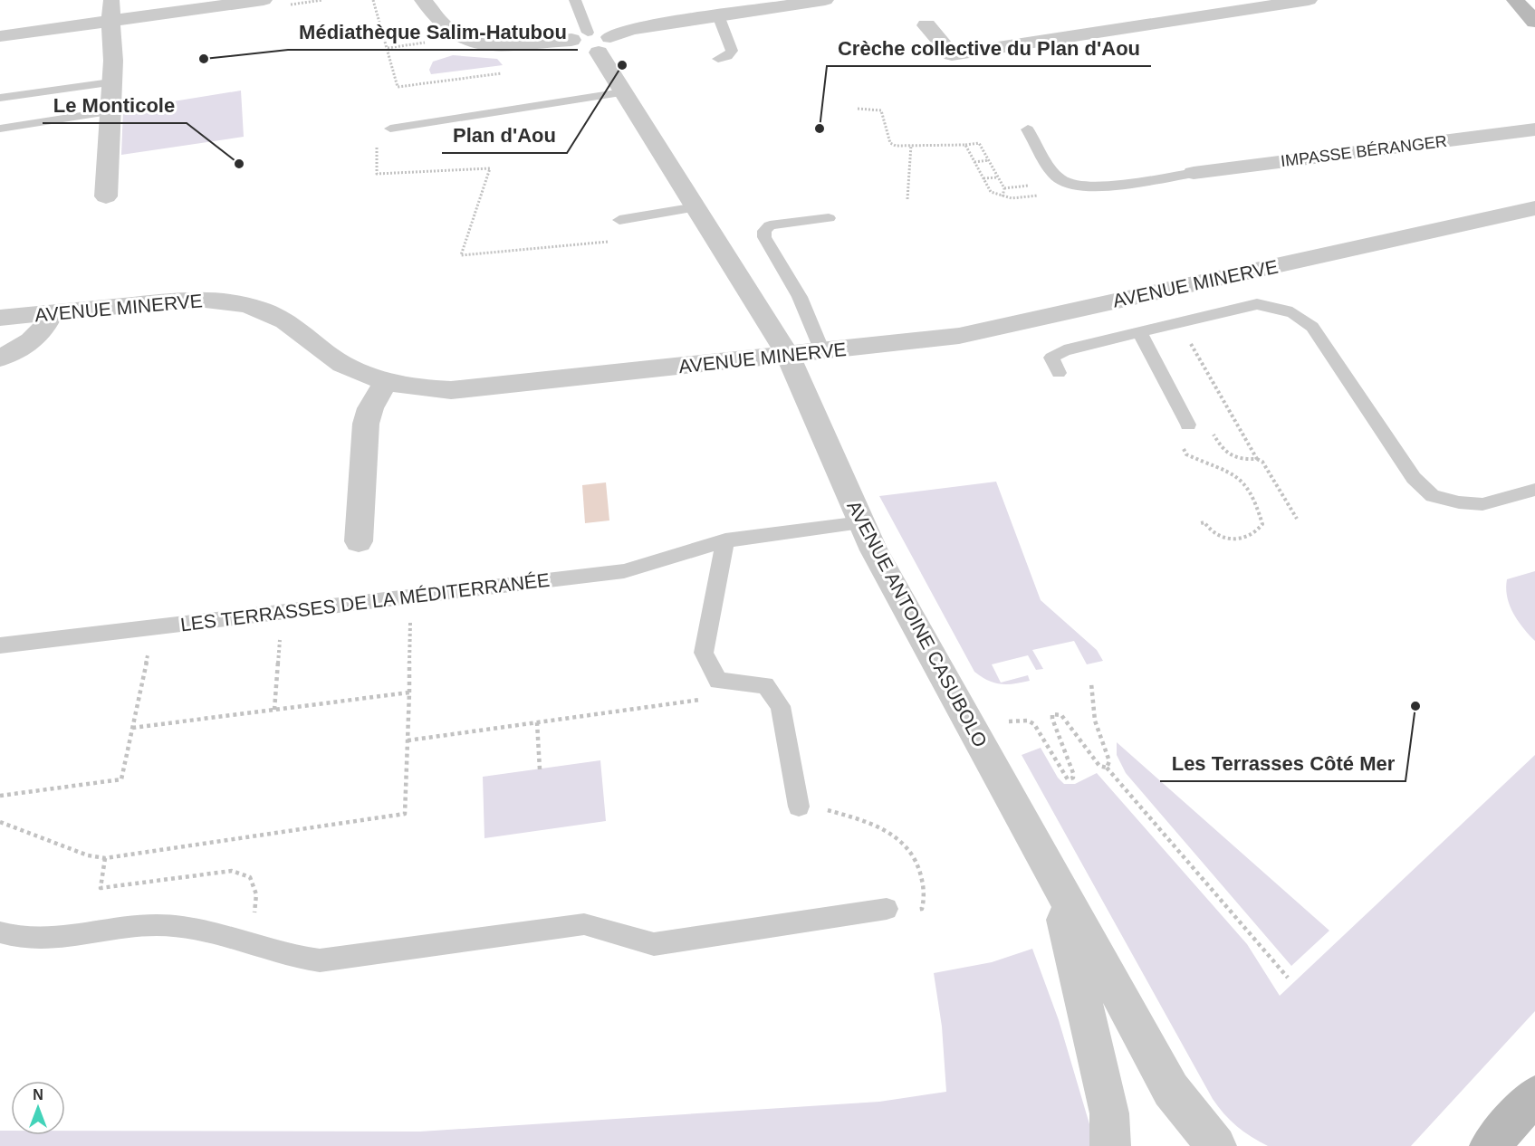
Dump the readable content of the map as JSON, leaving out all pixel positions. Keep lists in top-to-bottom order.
{
  "streets": {
    "street": ["IMPASSE BÉRANGER", "AVENUE MINERVE", "AVENUE ANTOINE CASUBOLO"],
    "lane": ["LES TERRASSES DE LA MÉDITERRANÉE"]
  },
  "crossings": [
    ["AVENUE MINERVE", "AVENUE ANTOINE CASUBOLO"],
    ["LES TERRASSES DE LA MÉDITERRANÉE", "AVENUE ANTOINE CASUBOLO"]
  ],
  "places": [
    "Médiathèque Salim-Hatubou",
    "Plan d'Aou",
    "Crèche collective du Plan d'Aou",
    "Le Monticole",
    "Les Terrasses Côté Mer"
  ],
  "north": "top"
}
